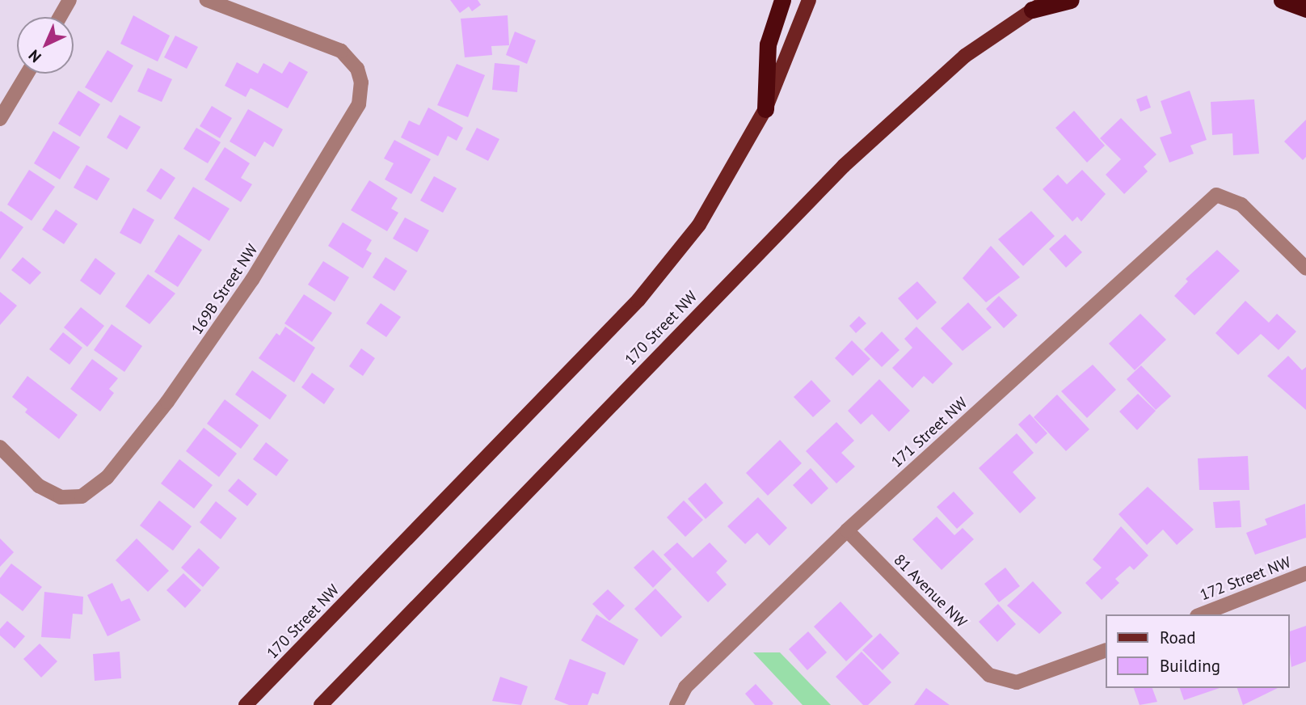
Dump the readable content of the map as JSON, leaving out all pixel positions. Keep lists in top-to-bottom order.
{
  "streets": {
    "main road": ["170 Street NW"],
    "street": [
      "169B Street NW",
      "171 Street NW",
      "172 Street NW",
      "81 Avenue NW"
    ]
  },
  "crossings": [
    ["171 Street NW", "81 Avenue NW"]
  ],
  "legend": ["Road", "Building"],
  "north": "bottom left"
}
